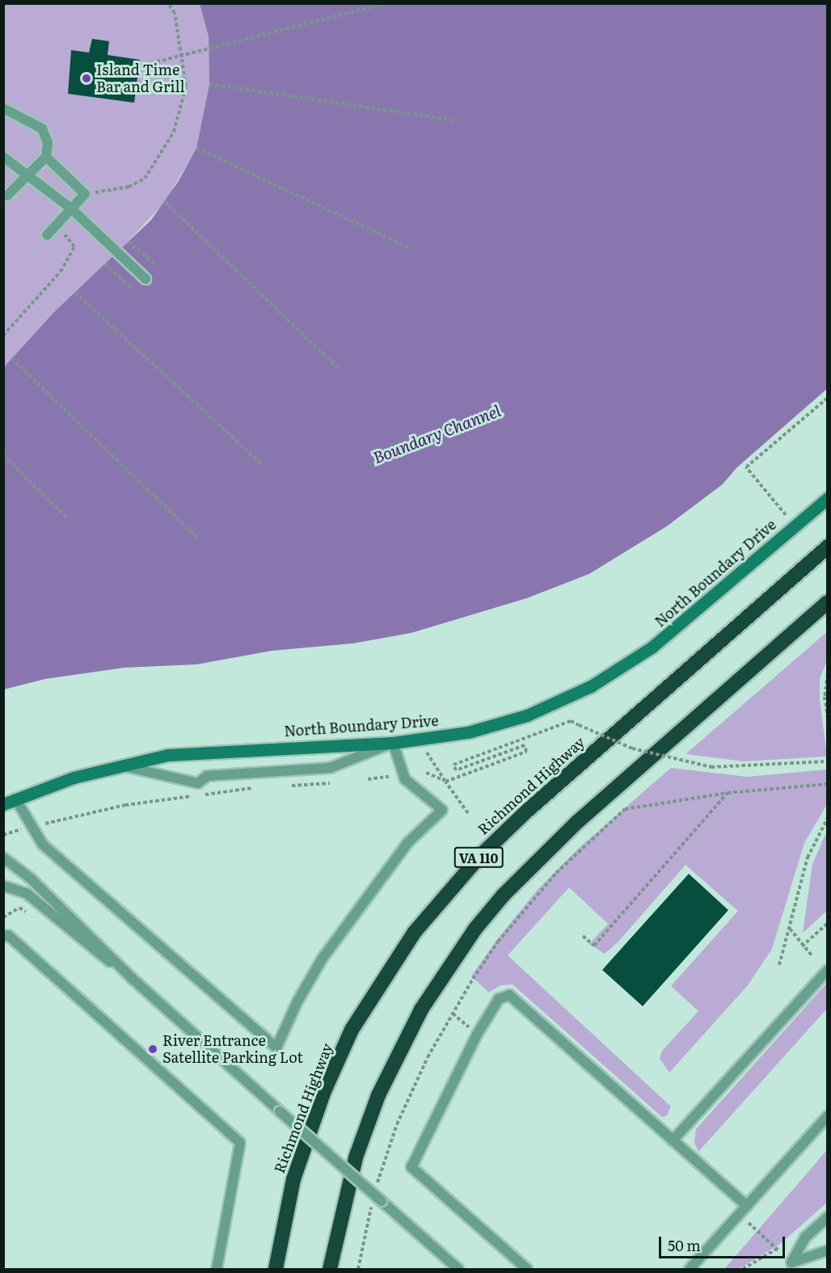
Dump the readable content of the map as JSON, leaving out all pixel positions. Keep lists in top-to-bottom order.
{
  "streets": {
    "highway": ["Richmond Highway", "VA 110"],
    "street": ["North Boundary Drive"]
  },
  "water": ["Boundary Channel"],
  "places": ["Island Time Bar and Grill", "River Entrance Satellite Parking Lot"],
  "scale_bar": "50 m"
}
